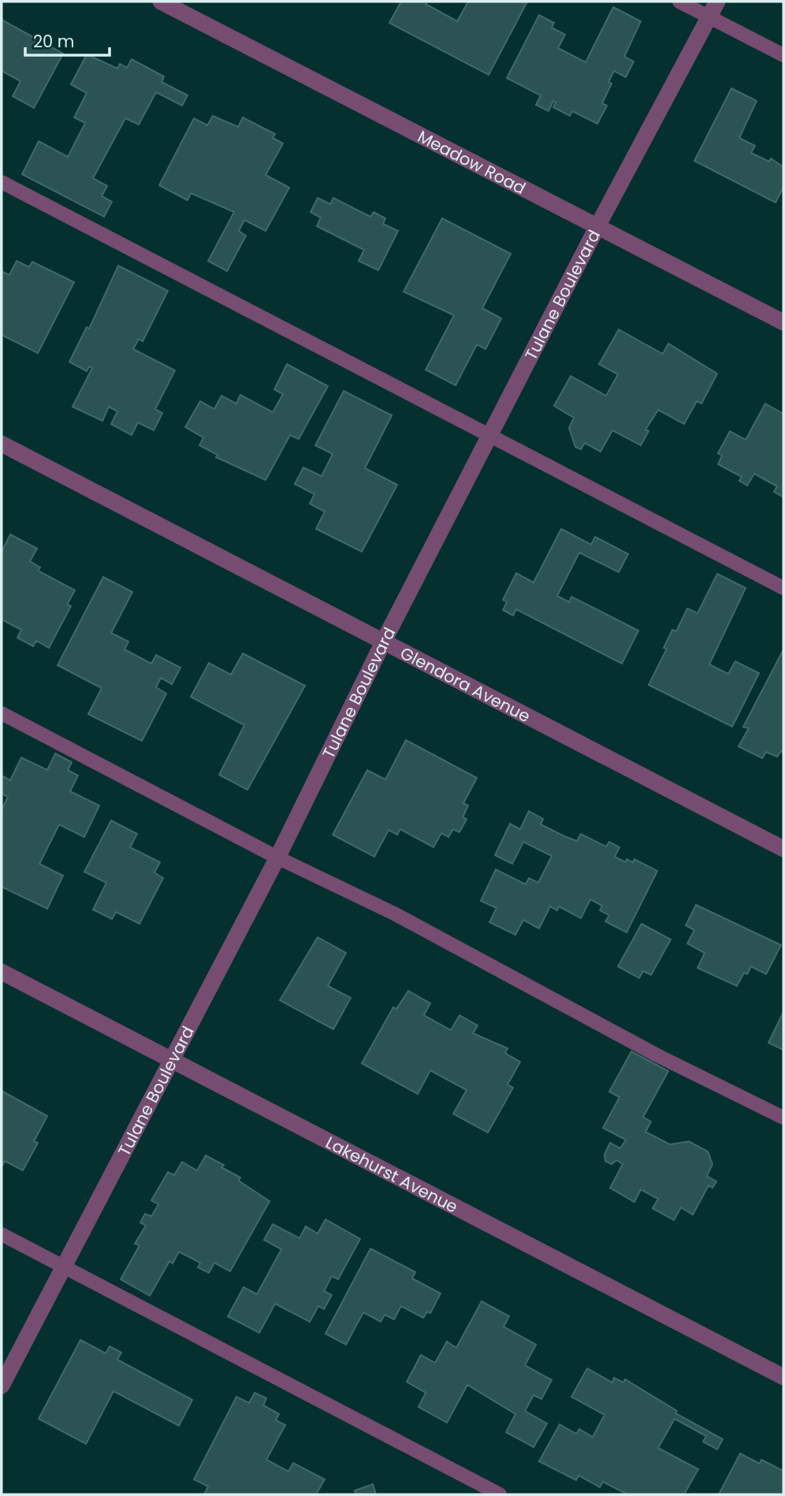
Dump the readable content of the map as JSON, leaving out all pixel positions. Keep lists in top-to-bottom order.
{
  "streets": {
    "street": [
      "Meadow Road",
      "Tulane Boulevard",
      "Glendora Avenue",
      "Lakehurst Avenue"
    ]
  },
  "crossings": [
    ["Meadow Road", "Tulane Boulevard"],
    ["Tulane Boulevard", "Glendora Avenue"],
    ["Tulane Boulevard", "Lakehurst Avenue"]
  ],
  "scale_bar": "20 m"
}
